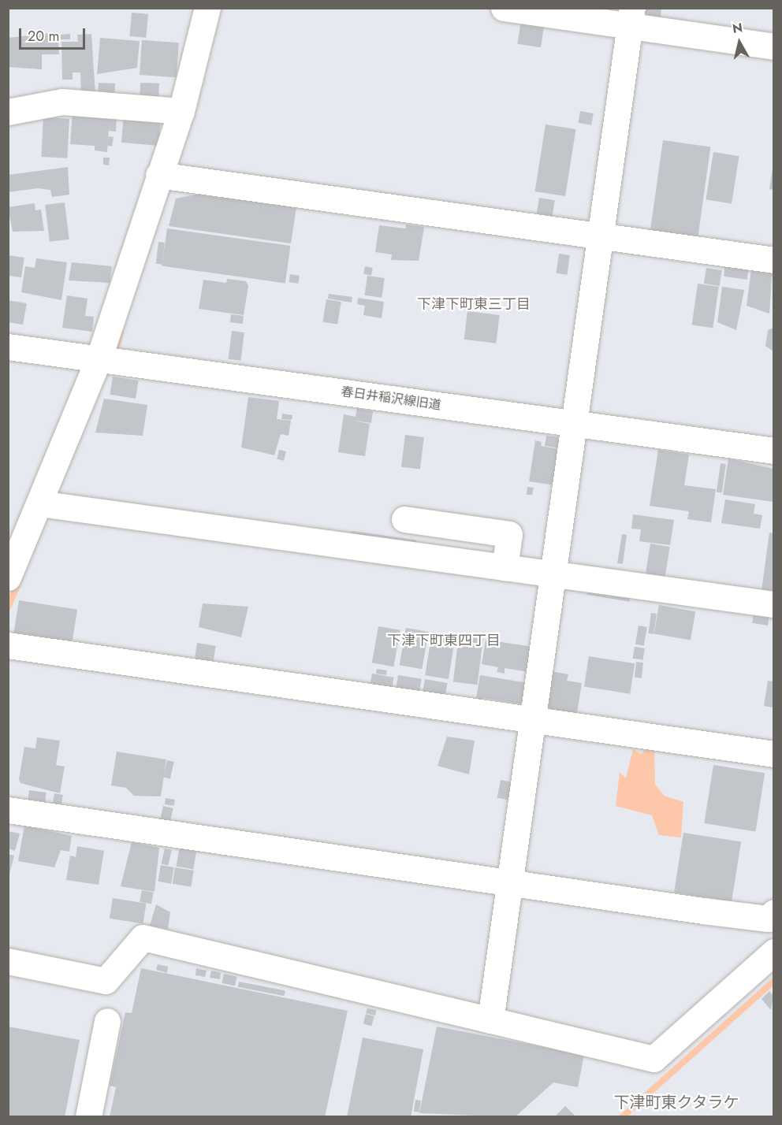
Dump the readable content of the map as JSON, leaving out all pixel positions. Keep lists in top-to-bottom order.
{
  "streets": {
    "street": ["春日井稲沢線旧道"]
  },
  "districts": ["下津下町東三丁目", "下津下町東四丁目", "下津町東クタラケ"],
  "scale_bar": "20 m",
  "north": "top"
}
